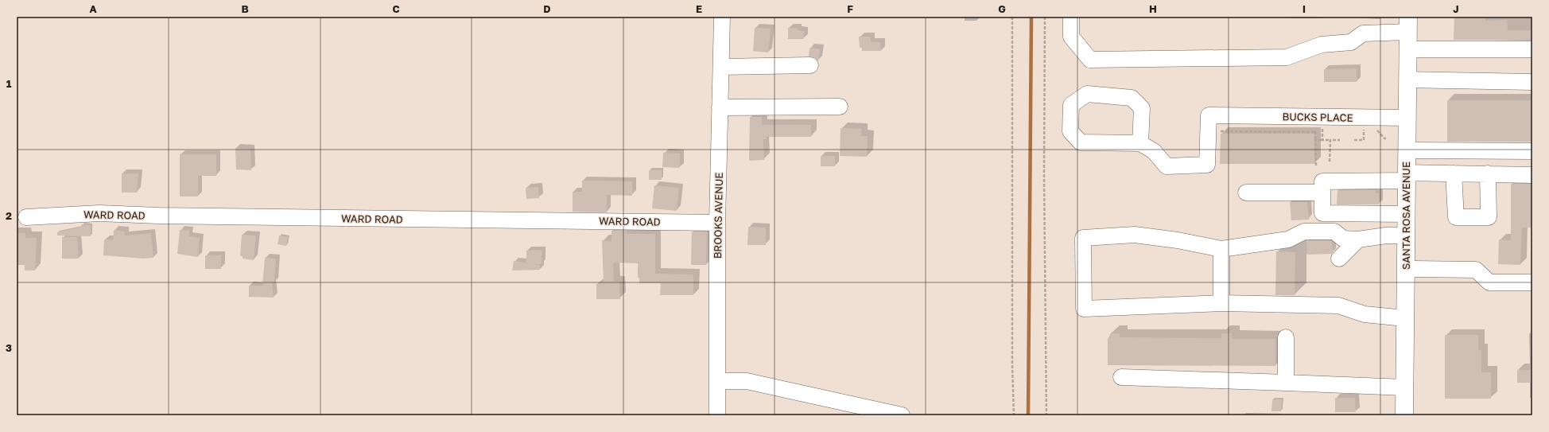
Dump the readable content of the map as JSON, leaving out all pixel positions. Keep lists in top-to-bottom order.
{
  "streets": {
    "main road": ["SANTA ROSA AVENUE"],
    "street": ["BUCKS PLACE", "WARD ROAD", "BROOKS AVENUE"]
  },
  "crossings": [
    ["BUCKS PLACE", "SANTA ROSA AVENUE"],
    ["WARD ROAD", "BROOKS AVENUE"]
  ],
  "grid": {
    "columns": [
      "A",
      "B",
      "C",
      "D",
      "E",
      "F",
      "G",
      "H",
      "I",
      "J"
    ],
    "rows": ["1", "2", "3"]
  }
}
